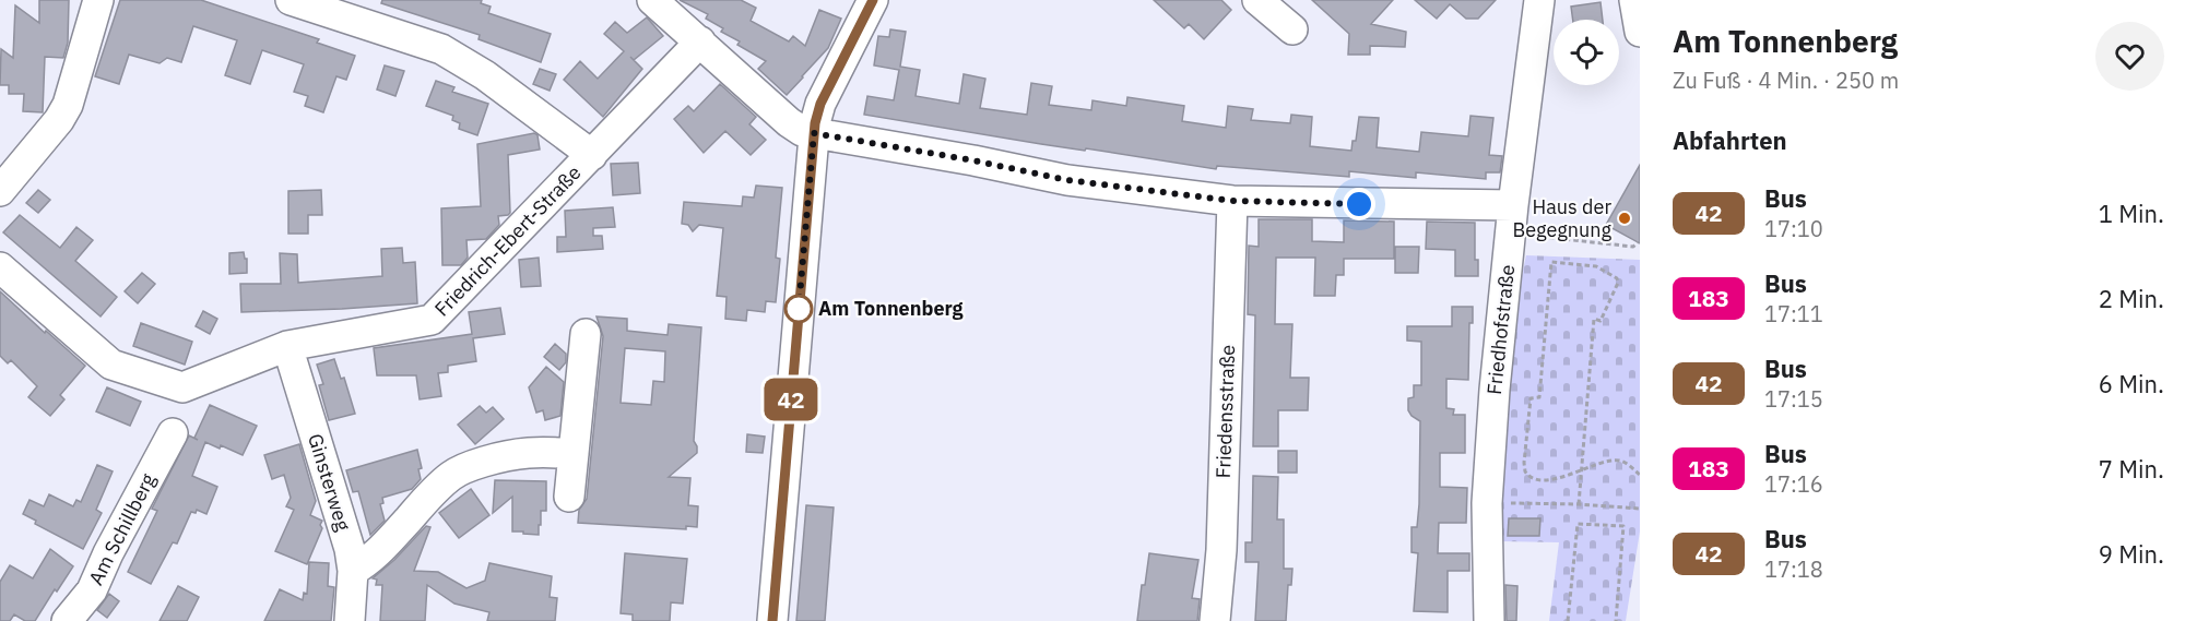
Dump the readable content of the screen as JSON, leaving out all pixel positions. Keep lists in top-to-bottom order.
{
  "streets": {
    "street": [
      "Friedrich-Ebert-Straße",
      "Friedhofstraße",
      "Friedensstraße",
      "Ginsterweg",
      "Am Schillberg"
    ]
  },
  "crossings": [
    ["Friedrich-Ebert-Straße", "Ginsterweg"]
  ],
  "places": ["Haus der Begegnung", "Am Tonnenberg"],
  "lines": ["bus line 42"],
  "page": {
    "on_map": "42",
    "heading": [
      ["Am Tonnenberg", "Zu Fuß · 4 Min. · 250 m"],
      "Abfahrten"
    ],
    "list": [
      {
        "mark": "42",
        "name": "Bus",
        "note": "17:10",
        "value": "1 Min."
      },
      {
        "mark": "183",
        "name": "Bus",
        "note": "17:11",
        "value": "2 Min."
      },
      {
        "mark": "42",
        "name": "Bus",
        "note": "17:15",
        "value": "6 Min."
      },
      {
        "mark": "183",
        "name": "Bus",
        "note": "17:16",
        "value": "7 Min."
      },
      {
        "mark": "42",
        "name": "Bus",
        "note": "17:18",
        "value": "9 Min."
      }
    ]
  }
}
